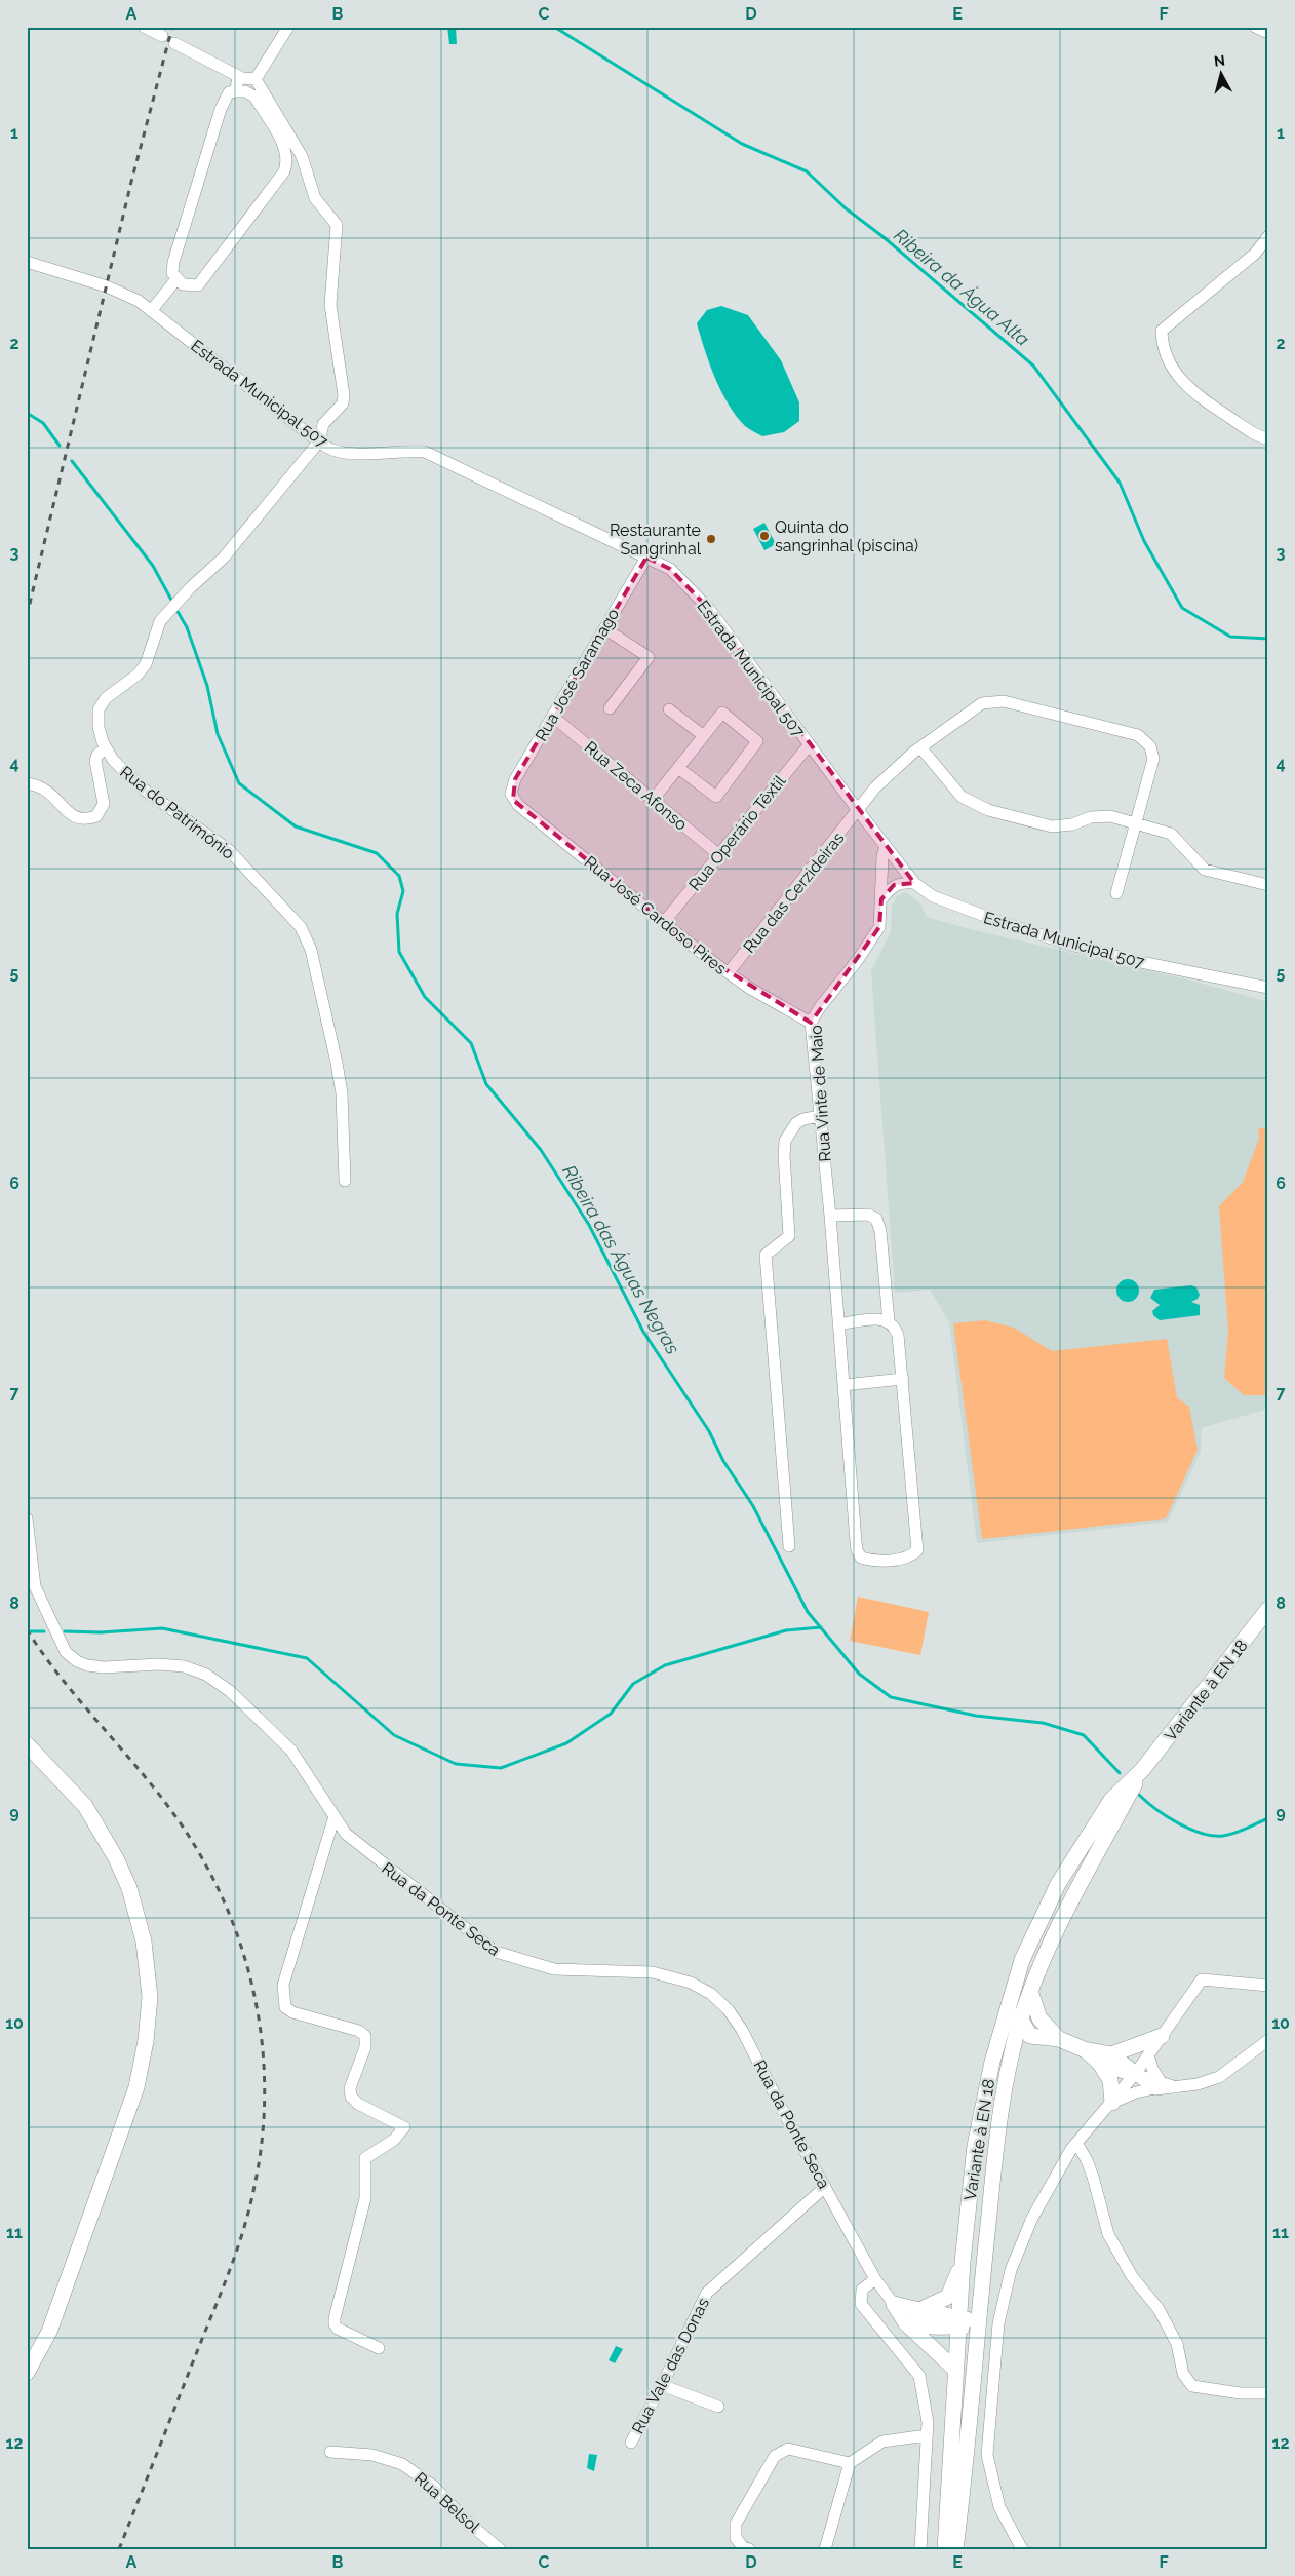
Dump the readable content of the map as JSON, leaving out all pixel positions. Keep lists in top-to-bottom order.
{
  "streets": {
    "main road": ["Variante à EN 18"],
    "street": [
      "Estrada Municipal 507",
      "Rua José Saramago",
      "Rua Zeca Afonso",
      "Rua do Património",
      "Rua Operário Têxtil",
      "Rua das Cerzideiras",
      "Rua José Cardoso Pires",
      "Rua Vinte de Maio",
      "Rua da Ponte Seca",
      "Rua Vale das Donas",
      "Rua Belsol"
    ]
  },
  "crossings": [
    ["Estrada Municipal 507", "Rua José Saramago"],
    ["Estrada Municipal 507", "Rua do Património"],
    ["Estrada Municipal 507", "Rua Operário Têxtil"],
    ["Estrada Municipal 507", "Rua das Cerzideiras"],
    ["Estrada Municipal 507", "Rua Vinte de Maio"],
    ["Rua José Saramago", "Rua Zeca Afonso"],
    ["Rua José Saramago", "Rua José Cardoso Pires"],
    ["Rua Zeca Afonso", "Rua Operário Têxtil"],
    ["Rua Operário Têxtil", "Rua José Cardoso Pires"],
    ["Rua das Cerzideiras", "Rua José Cardoso Pires"],
    ["Rua José Cardoso Pires", "Rua Vinte de Maio"],
    ["Rua da Ponte Seca", "Rua Vale das Donas"]
  ],
  "water": ["Ribeira da Água Alta", "Ribeira das Águas Negras"],
  "places": ["Quinta do sangrinhal (piscina)", "Restaurante Sangrinhal"],
  "north": "top",
  "grid": {
    "columns": [
      "A",
      "B",
      "C",
      "D",
      "E",
      "F"
    ],
    "rows": [
      "1",
      "2",
      "3",
      "4",
      "5",
      "6",
      "7",
      "8",
      "9",
      "10",
      "11",
      "12"
    ]
  }
}
